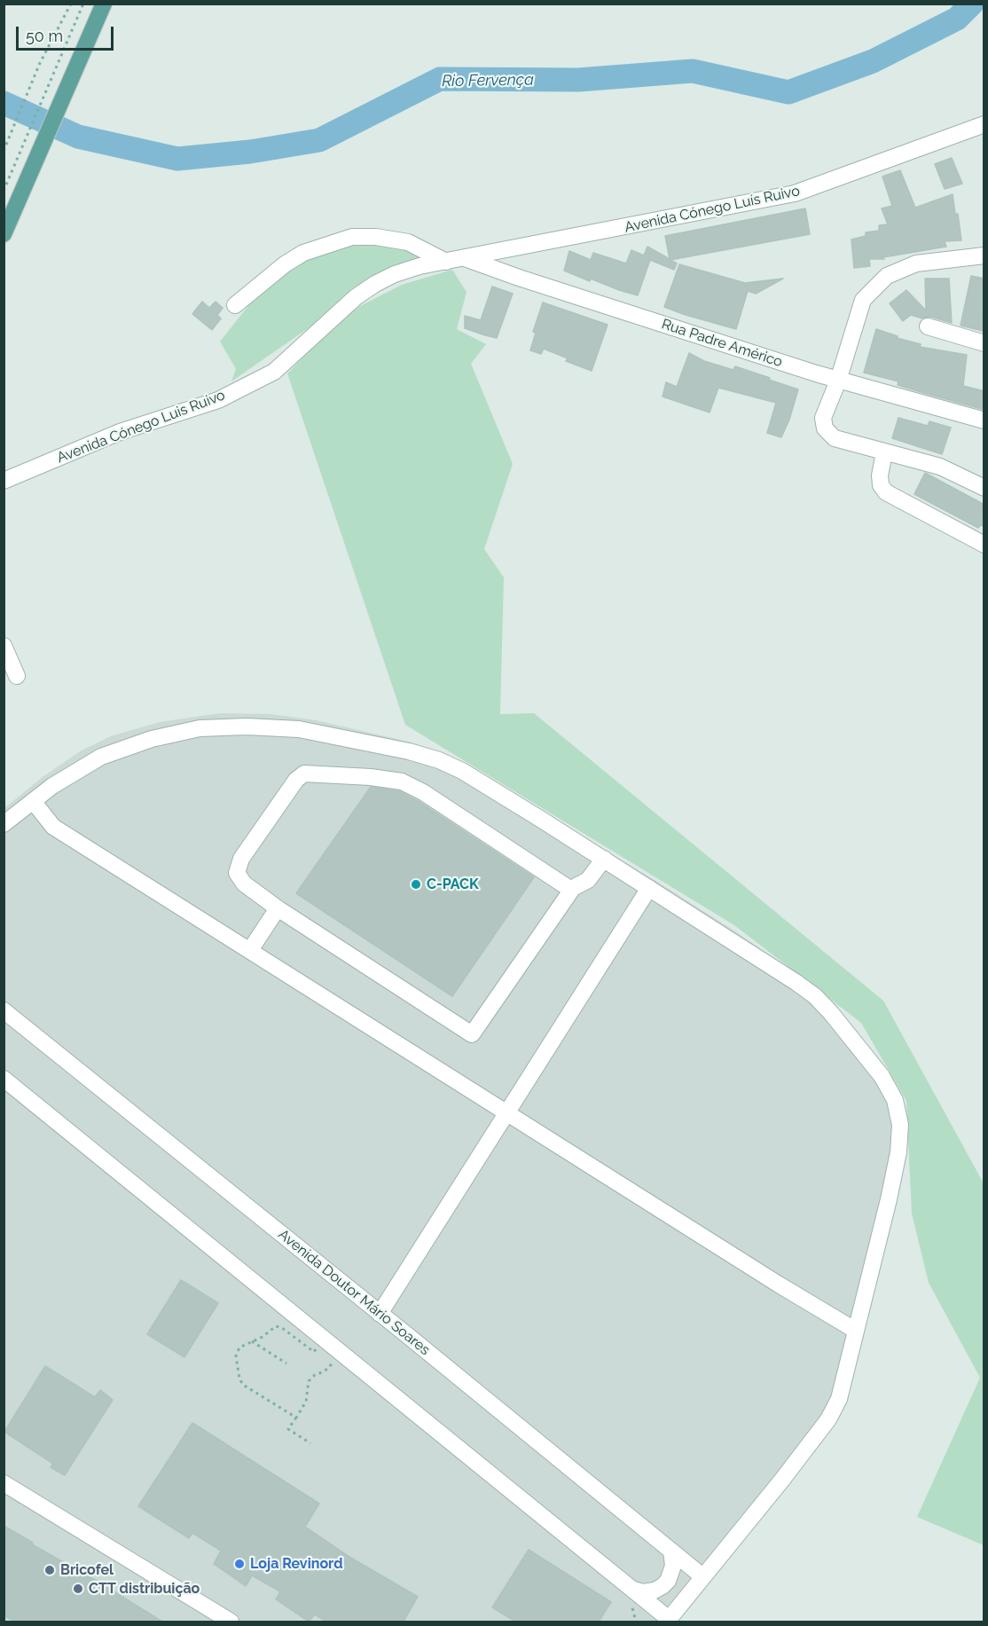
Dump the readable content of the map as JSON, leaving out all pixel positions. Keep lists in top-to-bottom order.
{
  "streets": {
    "street": [
      "Avenida Cónego Luís Ruivo",
      "Rua Padre Américo",
      "Avenida Cónego Luis Ruivo",
      "Avenida Doutor Mário Soares"
    ]
  },
  "crossings": [
    ["Avenida Cónego Luís Ruivo", "Rua Padre Américo"],
    ["Avenida Cónego Luís Ruivo", "Avenida Cónego Luis Ruivo"],
    ["Rua Padre Américo", "Avenida Cónego Luis Ruivo"]
  ],
  "water": ["Rio Fervença"],
  "places": [
    "C-PACK",
    "Loja Revinord",
    "Bricofel",
    "CTT distribuição"
  ],
  "scale_bar": "50 m"
}
